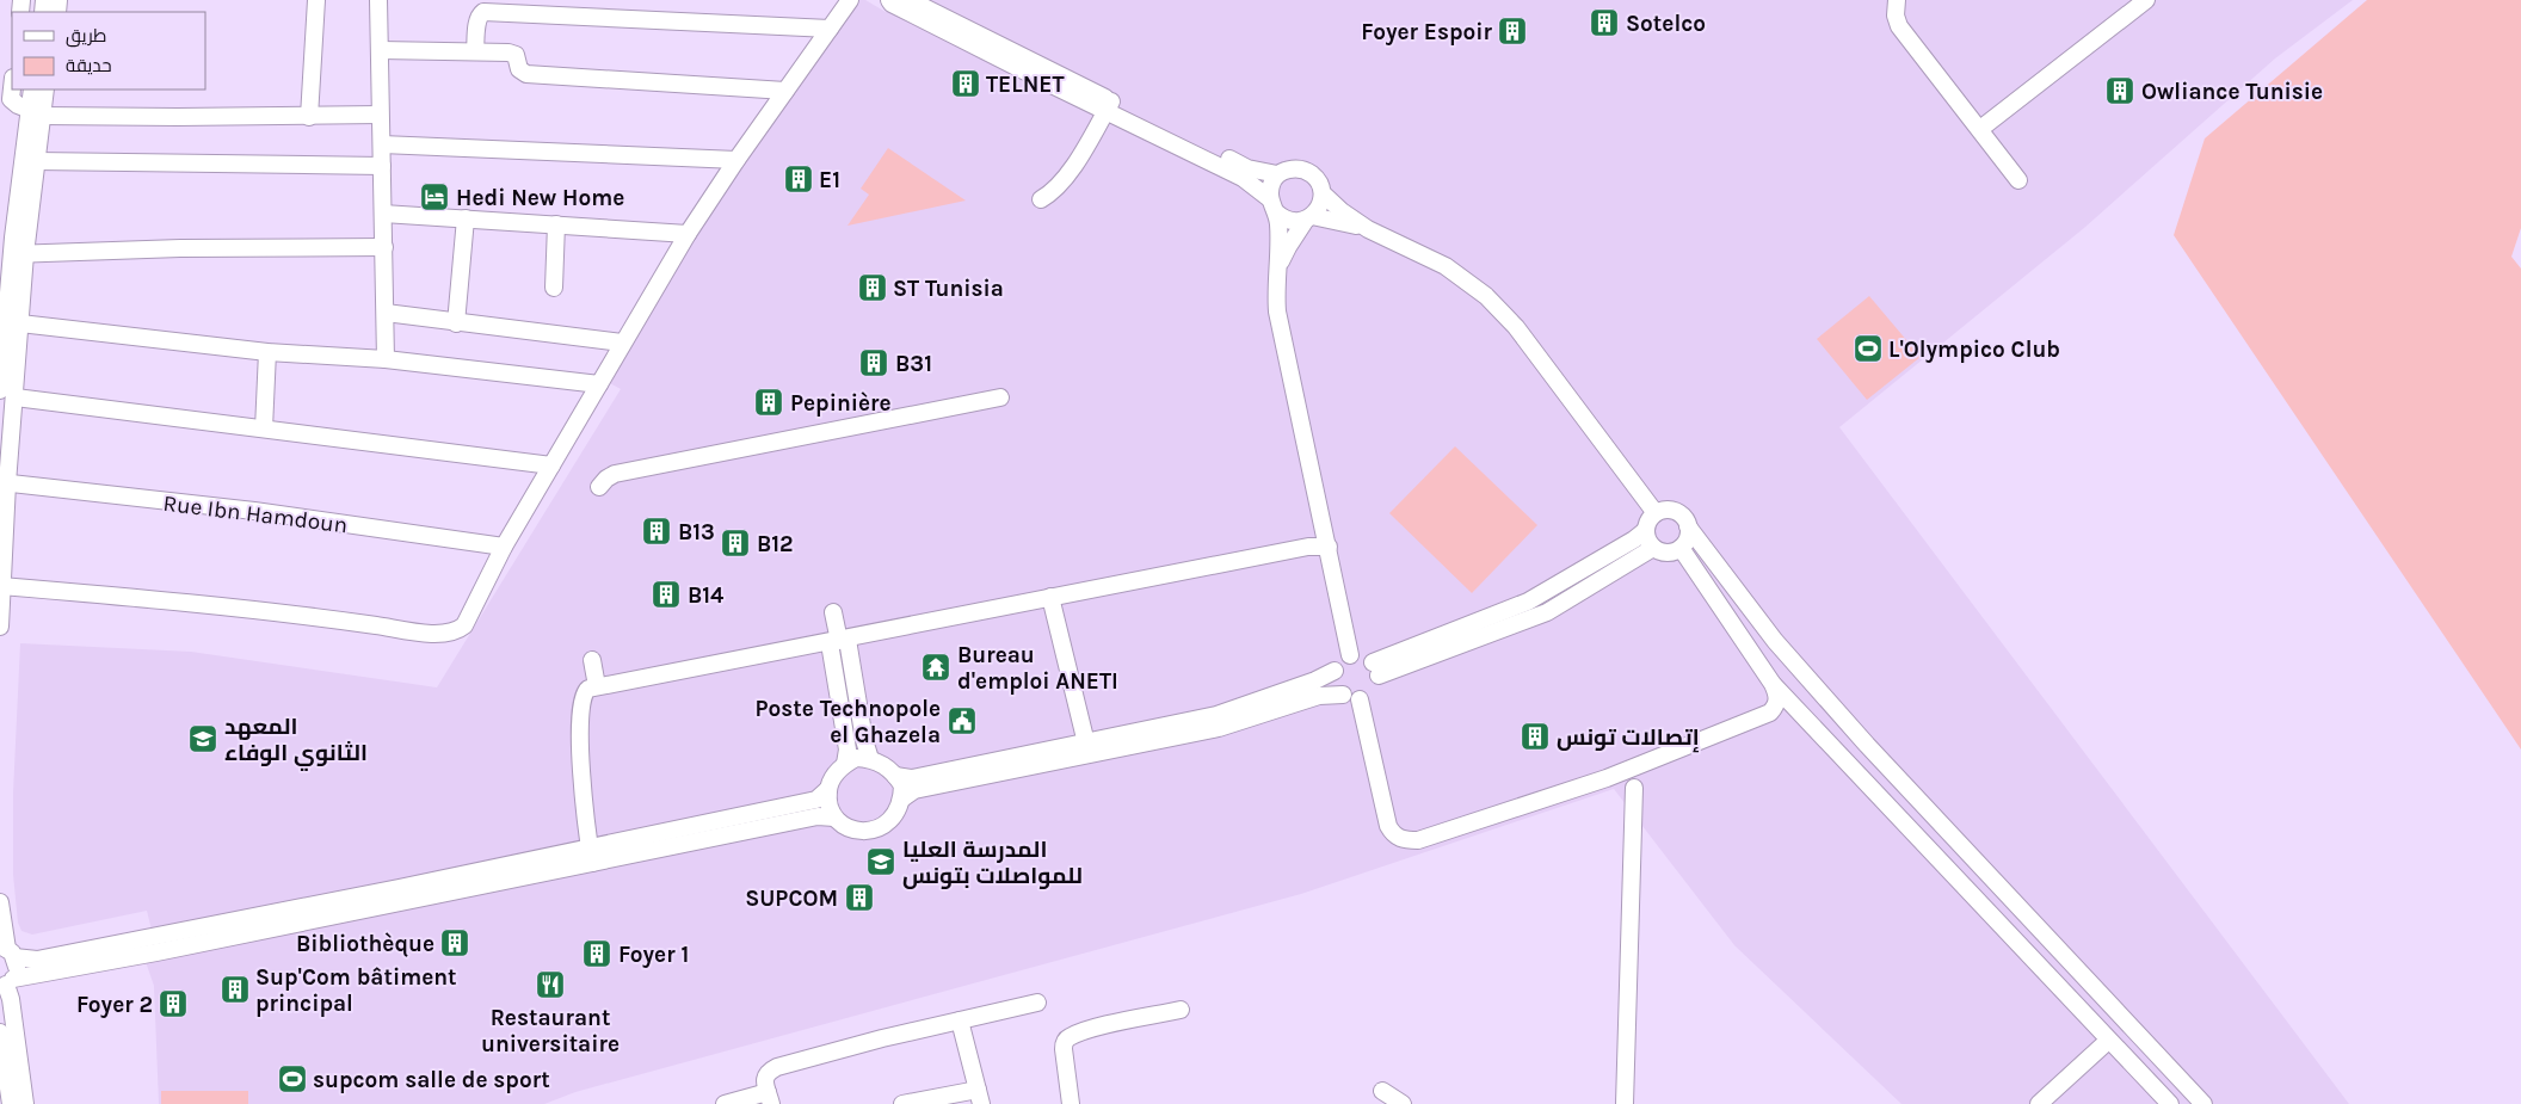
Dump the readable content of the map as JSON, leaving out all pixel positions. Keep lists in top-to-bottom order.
{
  "streets": {
    "street": ["Rue Ibn Hamdoun"]
  },
  "places": {
    "building": [
      "Sotelco",
      "Foyer Espoir",
      "TELNET",
      "Owliance Tunisie",
      "E1",
      "ST Tunisia",
      "B31",
      "Pepinière",
      "B13",
      "B12",
      "B14",
      "إتصالات تونس",
      "SUPCOM",
      "Bibliothèque",
      "Foyer 1",
      "Sup'Com bâtiment principal",
      "Foyer 2"
    ],
    "hotel": ["Hedi New Home"],
    "sports": ["L'Olympico Club", "supcom salle de sport"],
    "temple": ["Bureau d'emploi ANETI"],
    "public building": ["Poste Technopole el Ghazela"],
    "school or university": ["المعهد الثانوي الوفاء", "المدرسة العليا للمواصلات بتونس"],
    "restaurant": ["Restaurant universitaire"]
  },
  "legend": ["طريق", "حديقة"]
}
